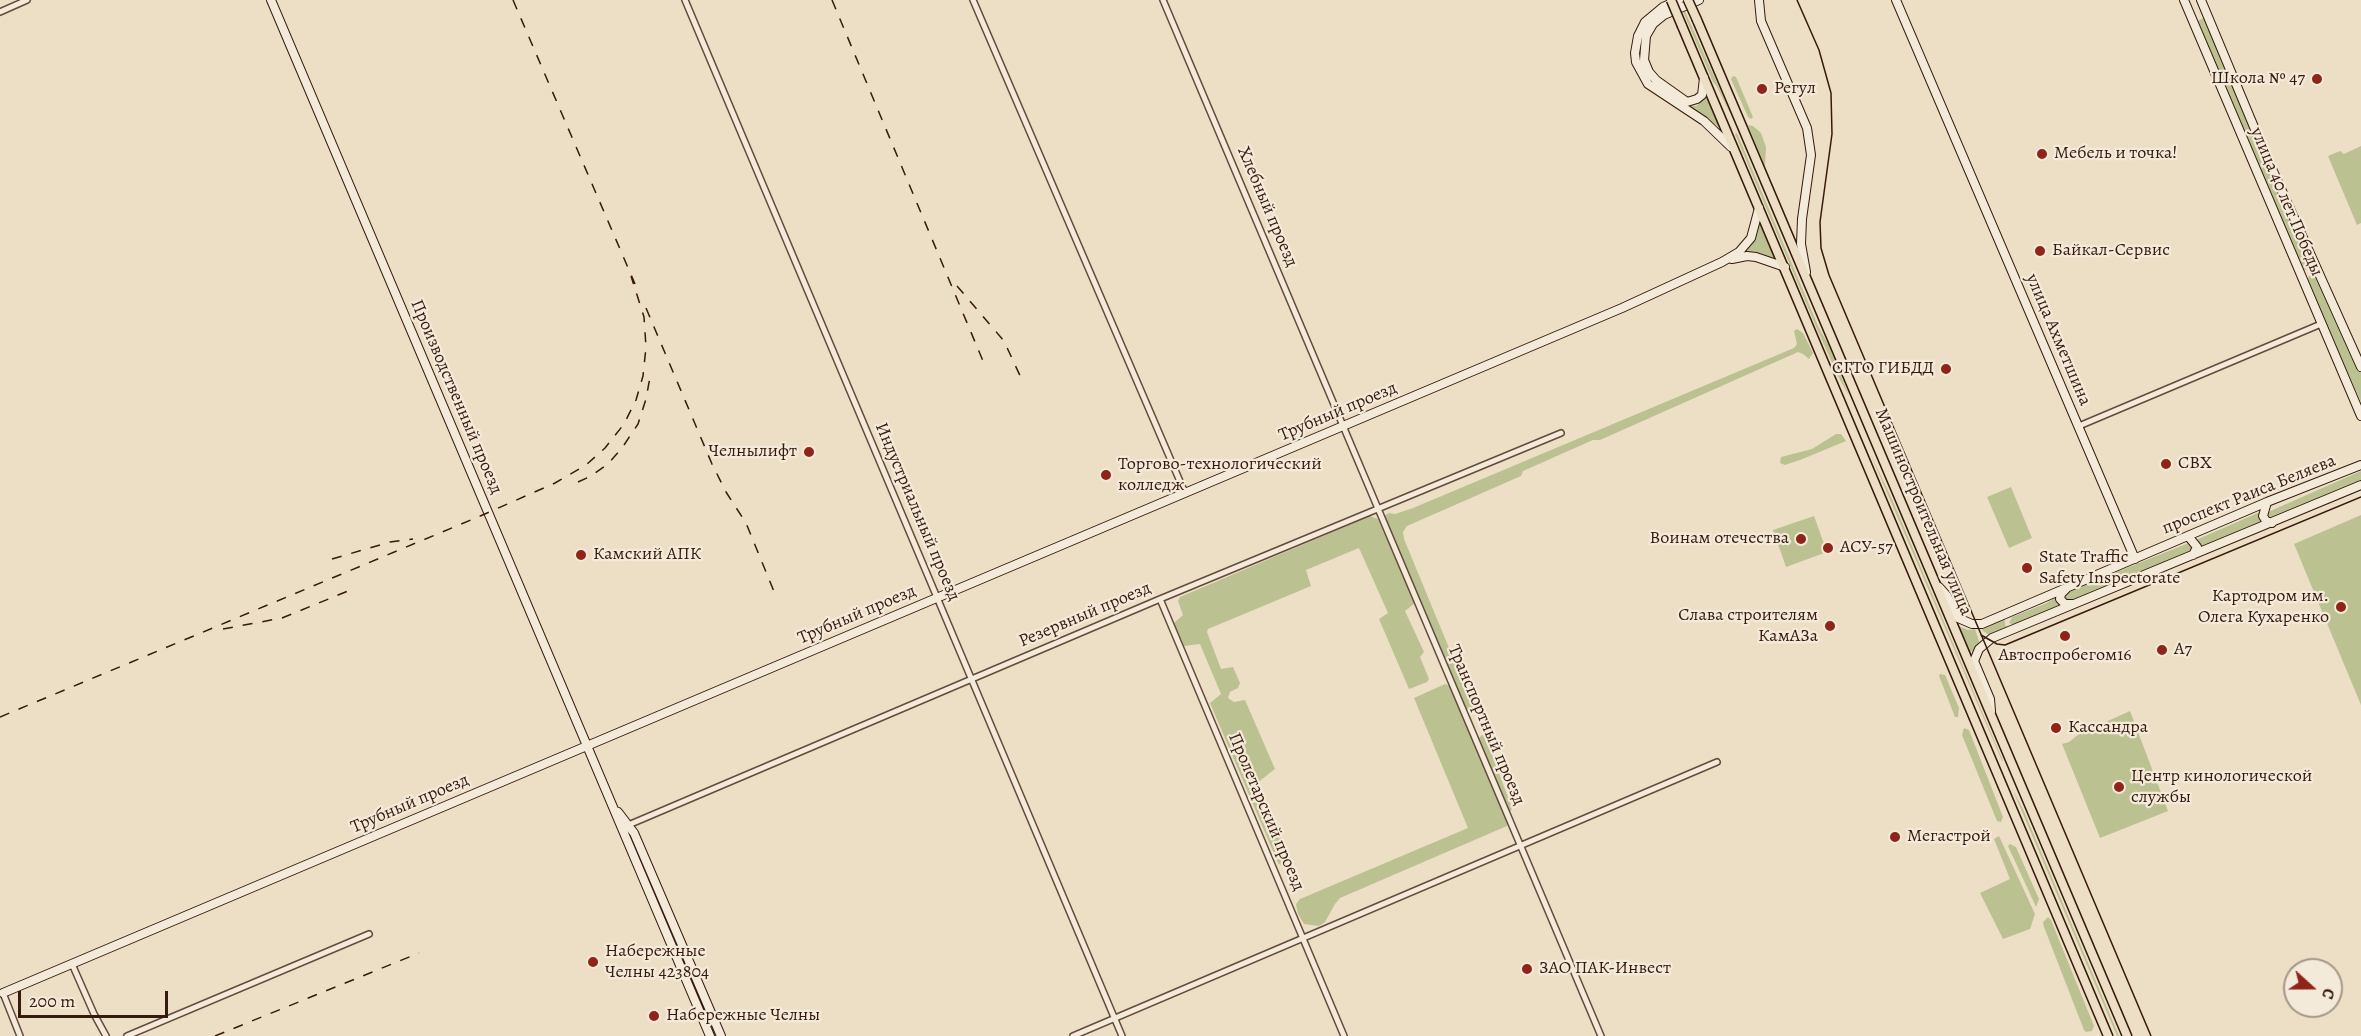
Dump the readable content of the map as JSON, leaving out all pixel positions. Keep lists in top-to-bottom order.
{
  "streets": {
    "main road": ["Машиностроительная улица"],
    "street": [
      "улица 40 лет Победы",
      "Хлебный проезд",
      "улица Ахметшина",
      "Производственный проезд",
      "Трубный проезд",
      "проспект Раиса Беляева",
      "Индустриальный проезд",
      "Резервный проезд",
      "Транспортный проезд",
      "Пролетарский проезд"
    ]
  },
  "crossings": [
    ["Хлебный проезд", "Трубный проезд"],
    ["Хлебный проезд", "Транспортный проезд"],
    ["улица Ахметшина", "проспект Раиса Беляева"],
    ["Производственный проезд", "Трубный проезд"],
    ["Производственный проезд", "Резервный проезд"],
    ["Трубный проезд", "Индустриальный проезд"],
    ["Трубный проезд", "Транспортный проезд"],
    ["проспект Раиса Беляева", "Машиностроительная улица"],
    ["Индустриальный проезд", "Резервный проезд"],
    ["Резервный проезд", "Транспортный проезд"],
    ["Резервный проезд", "Пролетарский проезд"]
  ],
  "places": [
    "Школа № 47",
    "Регул",
    "Мебель и точка!",
    "Байкал-Сервис",
    "СГТО ГИБДД",
    "Челнылифт",
    "СВХ",
    "Торгово-технологический колледж",
    "Воинам отечества",
    "АСУ-57",
    "Камский АПК",
    "State Traffic Safety Inspectorate",
    "Картодром им. Олега Кухаренко",
    "Слава строителям КамАЗа",
    "Автоспробегом16",
    "А7",
    "Кассандра",
    "Центр кинологической службы",
    "Мегастрой",
    "Набережные Челны 423804",
    "ЗАО ПАК-Инвест",
    "Набережные Челны"
  ],
  "scale_bar": "200 m",
  "north": "right"
}
